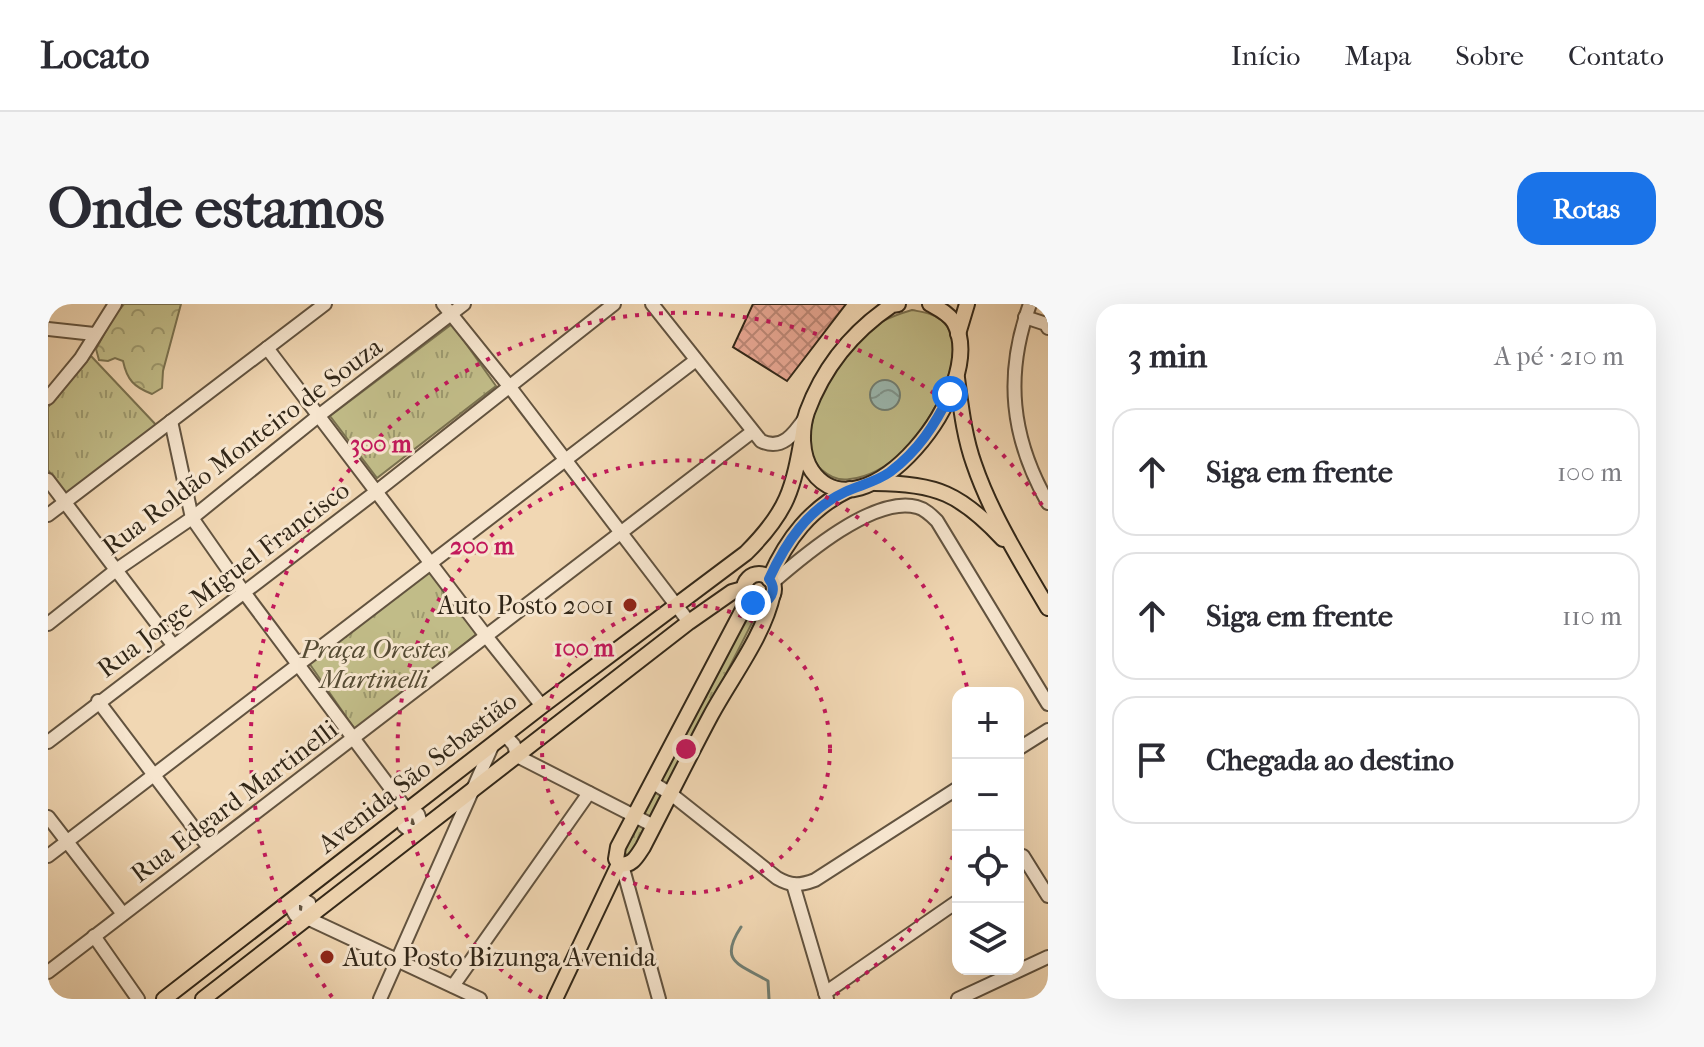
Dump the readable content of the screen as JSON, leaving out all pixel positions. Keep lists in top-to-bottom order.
{
  "streets": {
    "main road": ["Avenida São Sebastião"],
    "street": ["Rua Roldão Monteiro de Souza", "Rua Jorge Miguel Francisco", "Rua Edgard Martinelli"]
  },
  "parks": ["Praça Orestes Martinelli"],
  "places": ["Auto Posto 2001", "Auto Posto Bizunga Avenida"],
  "page": {
    "header": "Locato",
    "nav": [
      "Início",
      "Mapa",
      "Sobre",
      "Contato"
    ],
    "buttons": "Rotas",
    "title": "Onde estamos",
    "heading": ["3 min", "A pé · 210 m"],
    "list": [
      ["Siga em frente", "100 m"],
      ["Siga em frente", "110 m"],
      "Chegada ao destino"
    ],
    "map_buttons": ["+", "−"]
  },
  "rings": ["300 m", "200 m", "100 m"]
}
